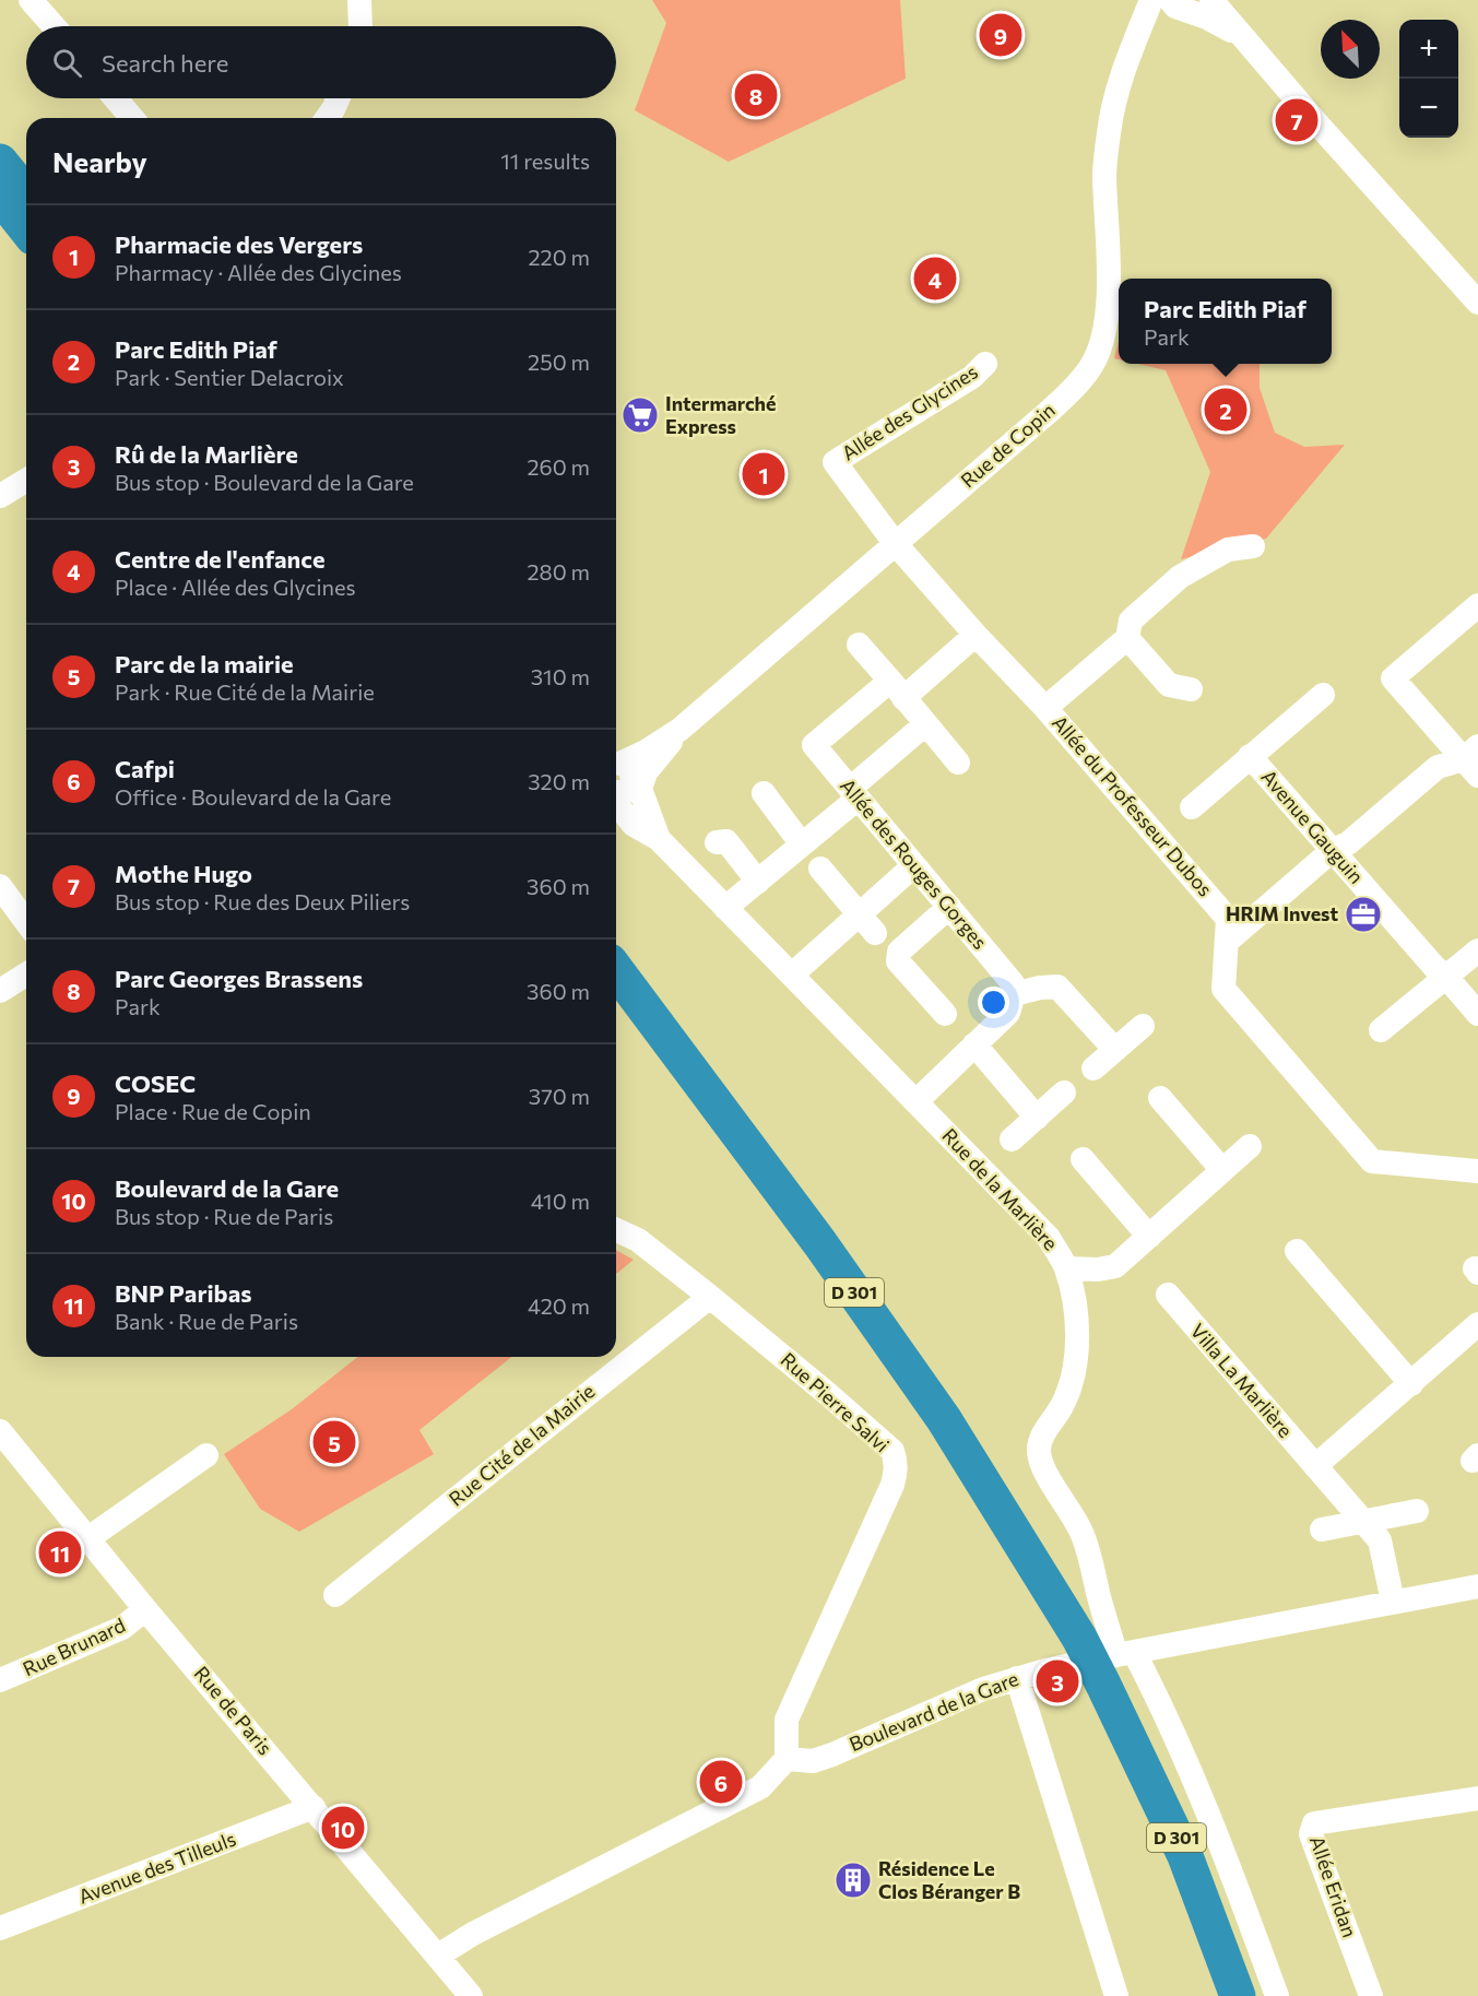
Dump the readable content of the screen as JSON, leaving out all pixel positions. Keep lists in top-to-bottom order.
{
  "streets": {
    "highway": ["D 301"],
    "street": [
      "Allée des Glycines",
      "Rue de Copin",
      "Allée du Professeur Dubos",
      "Avenue Gauguin",
      "Allée des Rouges Gorges",
      "Rue de la Marlière",
      "Villa La Marlière",
      "Rue Pierre Salvi",
      "Rue Cité de la Mairie",
      "Rue Brunard",
      "Rue de Paris",
      "Boulevard de la Gare",
      "Avenue des Tilleuls",
      "Allée Eridan"
    ]
  },
  "crossings": [
    ["Allée des Glycines", "Allée du Professeur Dubos"],
    ["Rue de Copin", "Allée du Professeur Dubos"],
    ["Rue de Copin", "Rue de la Marlière"],
    ["Rue de la Marlière", "D 301"],
    ["Rue de la Marlière", "Boulevard de la Gare"],
    ["D 301", "Boulevard de la Gare"],
    ["Villa La Marlière", "Boulevard de la Gare"],
    ["Rue Pierre Salvi", "Rue Cité de la Mairie"],
    ["Rue Pierre Salvi", "Boulevard de la Gare"],
    ["Rue Brunard", "Rue de Paris"],
    ["Rue de Paris", "Avenue des Tilleuls"]
  ],
  "places": {
    "supermarket": ["Intermarché Express"],
    "office": ["HRIM Invest"],
    "building": ["Résidence Le Clos Béranger B"]
  },
  "north": "top left",
  "page": {
    "pins": [
      "9",
      "8",
      "7",
      "4",
      "2",
      "1",
      "5",
      "11",
      "3",
      "6",
      "10"
    ],
    "map_buttons": ["+", "−"],
    "search": "Search here",
    "heading": ["Nearby", "11 results"],
    "list": [
      {
        "mark": "1",
        "name": "Pharmacie des Vergers",
        "note": "Pharmacy · Allée des Glycines",
        "value": "220 m"
      },
      {
        "mark": "2",
        "name": "Parc Edith Piaf",
        "note": "Park · Sentier Delacroix",
        "value": "250 m"
      },
      {
        "mark": "3",
        "name": "Rû de la Marlière",
        "note": "Bus stop · Boulevard de la Gare",
        "value": "260 m"
      },
      {
        "mark": "4",
        "name": "Centre de l'enfance",
        "note": "Place · Allée des Glycines",
        "value": "280 m"
      },
      {
        "mark": "5",
        "name": "Parc de la mairie",
        "note": "Park · Rue Cité de la Mairie",
        "value": "310 m"
      },
      {
        "mark": "6",
        "name": "Cafpi",
        "note": "Office · Boulevard de la Gare",
        "value": "320 m"
      },
      {
        "mark": "7",
        "name": "Mothe Hugo",
        "note": "Bus stop · Rue des Deux Piliers",
        "value": "360 m"
      },
      {
        "mark": "8",
        "name": "Parc Georges Brassens",
        "note": "Park",
        "value": "360 m"
      },
      {
        "mark": "9",
        "name": "COSEC",
        "note": "Place · Rue de Copin",
        "value": "370 m"
      },
      {
        "mark": "10",
        "name": "Boulevard de la Gare",
        "note": "Bus stop · Rue de Paris",
        "value": "410 m"
      },
      {
        "mark": "11",
        "name": "BNP Paribas",
        "note": "Bank · Rue de Paris",
        "value": "420 m"
      }
    ],
    "popup": ["Parc Edith Piaf", "Park"]
  }
}
